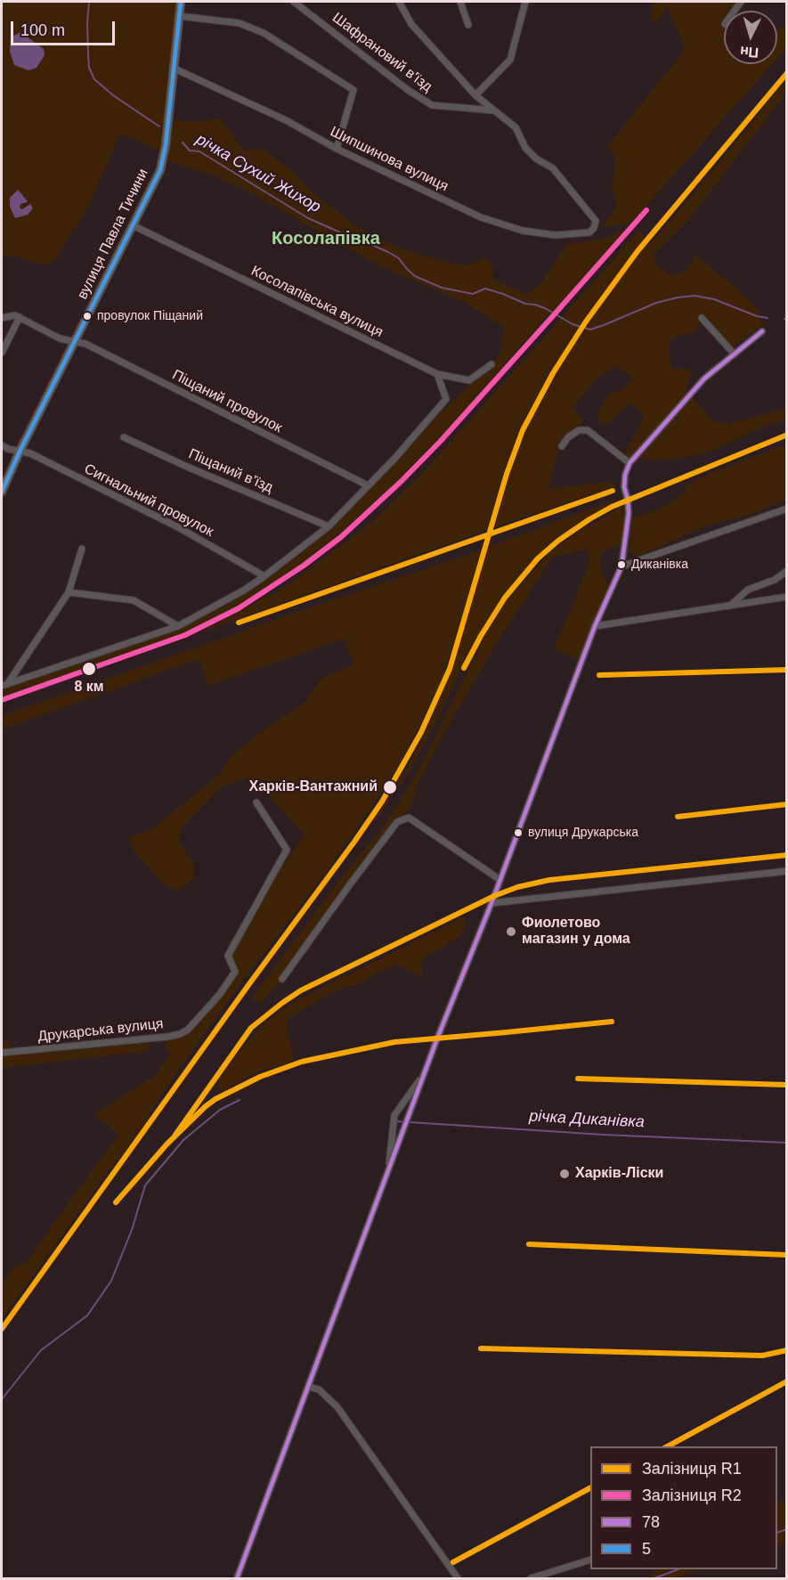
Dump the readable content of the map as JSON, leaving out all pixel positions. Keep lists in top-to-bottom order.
{
  "streets": {
    "main road": ["вулиця Павла Тичини"],
    "street": [
      "Шафрановий в'їзд",
      "Шипшинова вулиця",
      "Косолапівська вулиця",
      "Піщаний провулок",
      "Піщаний в’їзд",
      "Сигнальний провулок",
      "Друкарська вулиця"
    ]
  },
  "crossings": [
    ["Шафрановий в'їзд", "Шипшинова вулиця"],
    ["Шипшинова вулиця", "вулиця Павла Тичини"],
    ["вулиця Павла Тичини", "Косолапівська вулиця"],
    ["вулиця Павла Тичини", "Піщаний провулок"],
    ["вулиця Павла Тичини", "Сигнальний провулок"]
  ],
  "districts": ["Косолапівка"],
  "water": ["річка Сухий Жихор", "річка Диканівка"],
  "places": [
    "провулок Піщаний",
    "Диканівка",
    "8 км",
    "Харків-Вантажний",
    "вулиця Друкарська",
    "Фиолетово магазин у дома",
    "Харків-Ліски"
  ],
  "lines": [
    "transit line 5",
    "rail line R1",
    "rail line R2",
    "transit line 78"
  ],
  "legend": [
    "Залізниця R1",
    "Залізниця R2",
    "78",
    "5"
  ],
  "scale_bar": "100 m",
  "north": "bottom"
}
